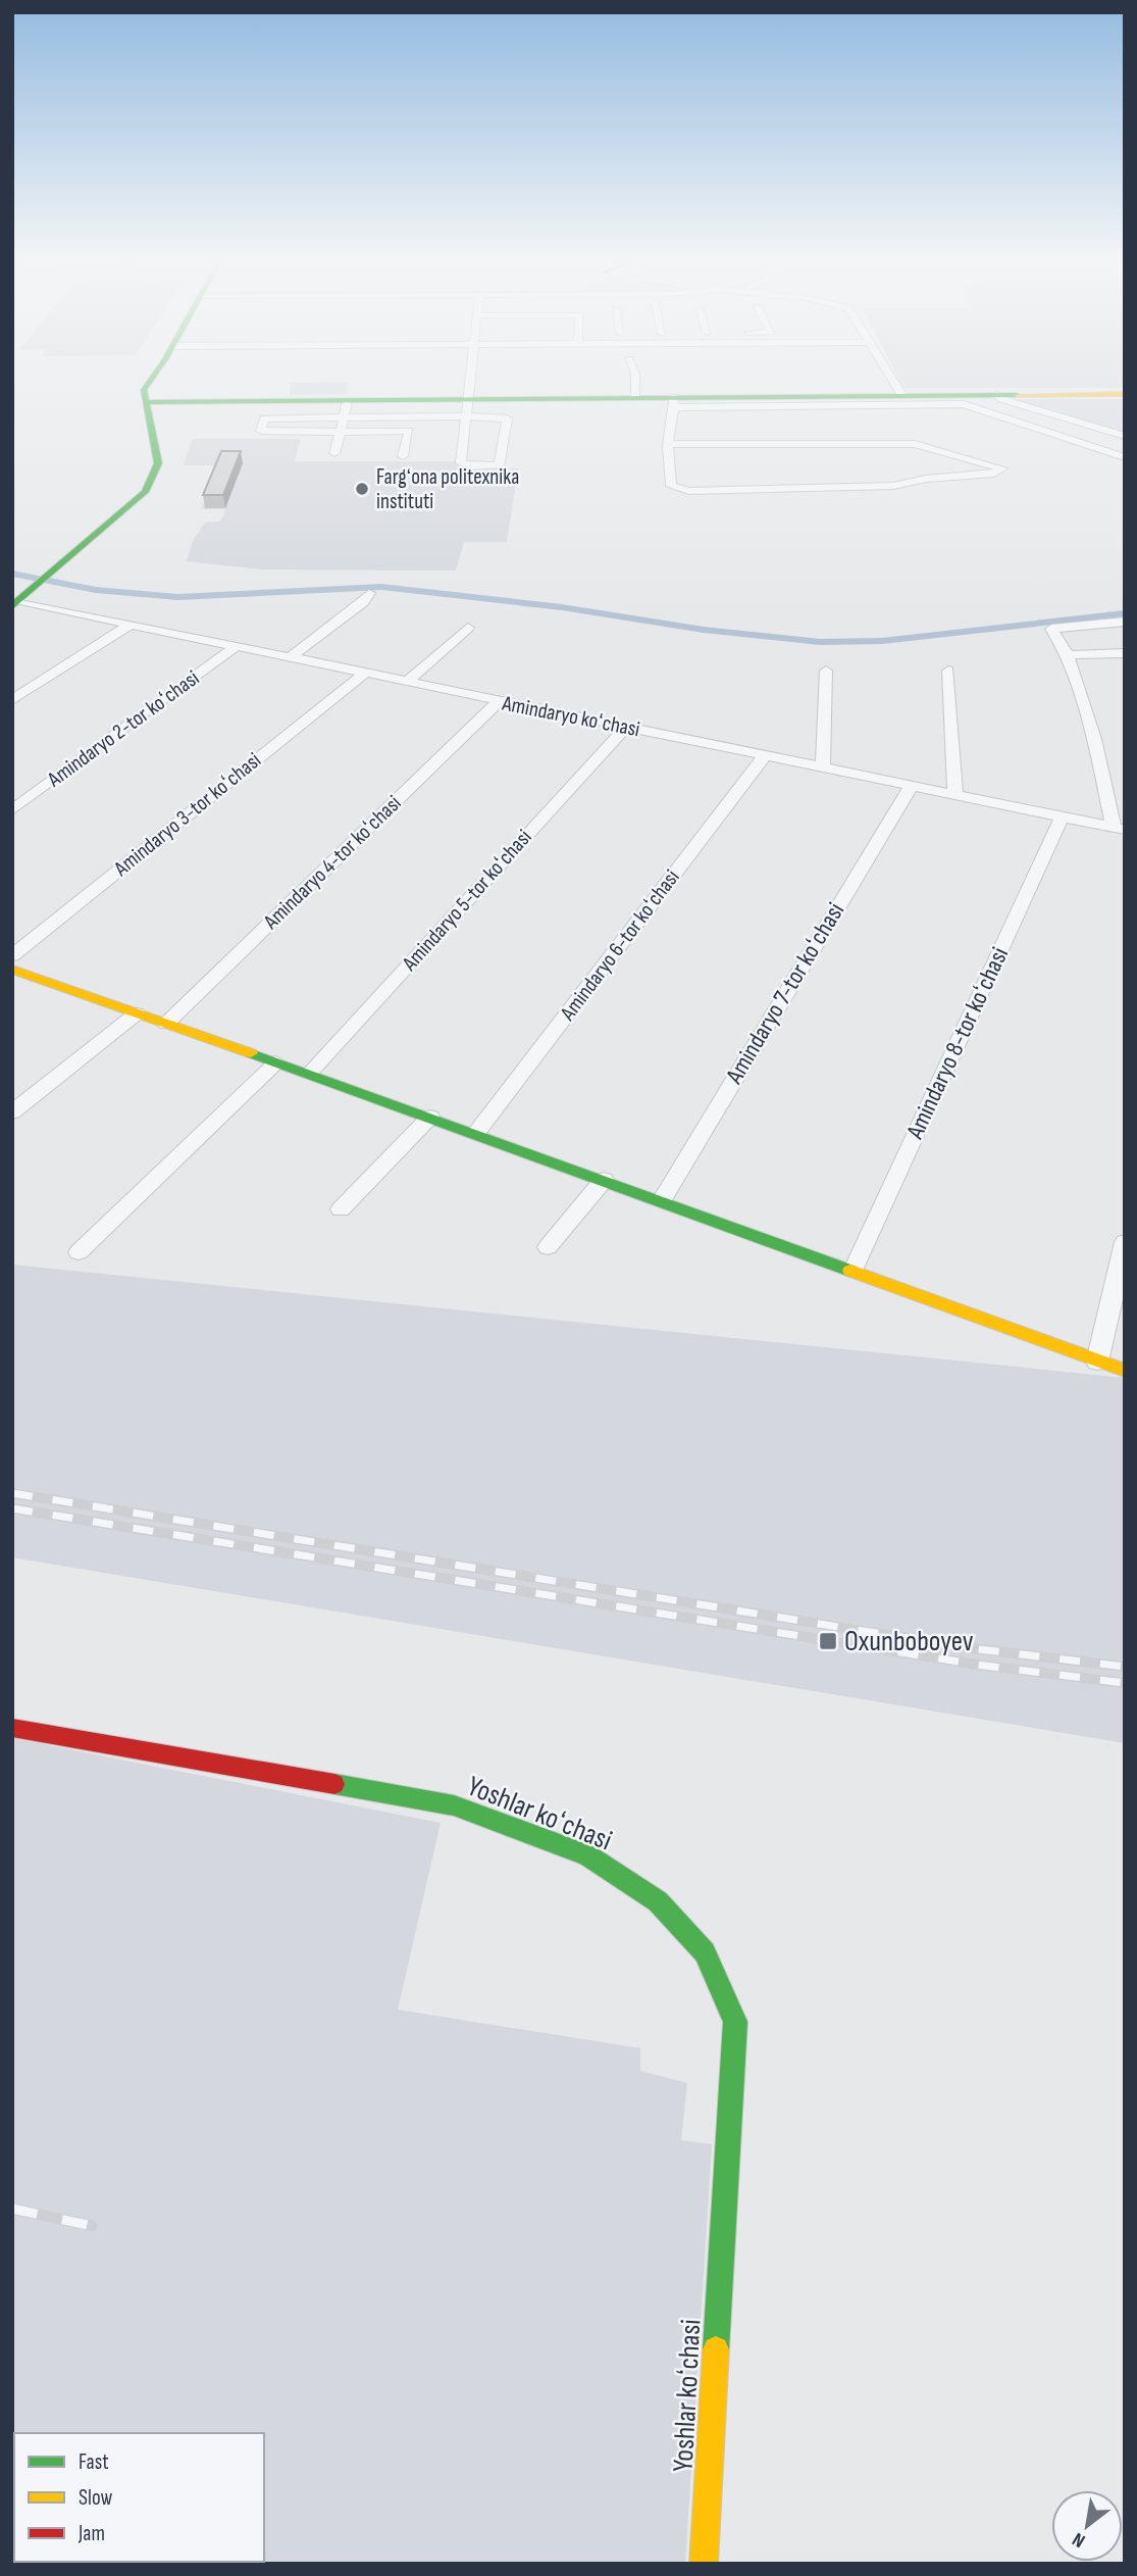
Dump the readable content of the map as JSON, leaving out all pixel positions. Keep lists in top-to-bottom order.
{
  "streets": {
    "street": [
      "Amindaryo koʻchasi",
      "Amindaryo 2-tor koʻchasi",
      "Amindaryo 3-tor koʻchasi",
      "Amindaryo 4-tor koʻchasi",
      "Amindaryo 5-tor koʻchasi",
      "Amindaryo 6-tor koʻchasi",
      "Amindaryo 7-tor koʻchasi",
      "Amindaryo 8-tor koʻchasi",
      "Yoshlar koʻchasi"
    ]
  },
  "crossings": [
    ["Amindaryo koʻchasi", "Amindaryo 2-tor koʻchasi"],
    ["Amindaryo koʻchasi", "Amindaryo 3-tor koʻchasi"],
    ["Amindaryo koʻchasi", "Amindaryo 4-tor koʻchasi"],
    ["Amindaryo koʻchasi", "Amindaryo 5-tor koʻchasi"],
    ["Amindaryo koʻchasi", "Amindaryo 6-tor koʻchasi"],
    ["Amindaryo koʻchasi", "Amindaryo 7-tor koʻchasi"],
    ["Amindaryo koʻchasi", "Amindaryo 8-tor koʻchasi"]
  ],
  "places": {
    "other": ["Fargʻona politexnika instituti"],
    "transit": ["Oxunboboyev"]
  },
  "legend": ["Fast", "Slow", "Jam"],
  "north": "bottom left"
}
